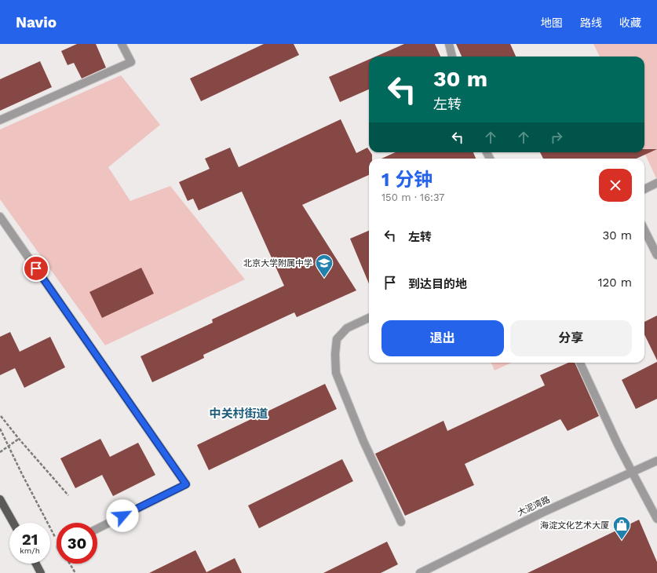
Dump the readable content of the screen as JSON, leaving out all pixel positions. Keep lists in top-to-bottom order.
{
  "streets": {
    "street": ["大泥湾路"]
  },
  "districts": ["中关村街道"],
  "places": {
    "school or university": ["北京大学附属中学"],
    "shop": ["海淀文化艺术大厦"]
  },
  "page": {
    "header": "Navio",
    "nav": ["地图", "路线", "收藏"],
    "turn": ["30 m", "左转"],
    "heading": ["1 分钟", "150 m · 16:37"],
    "list": [
      {
        "name": "左转",
        "value": "30 m"
      },
      {
        "name": "到达目的地",
        "value": "120 m"
      }
    ],
    "buttons": ["退出", "分享"],
    "speed": "21 km/h",
    "limit": "30"
  }
}
